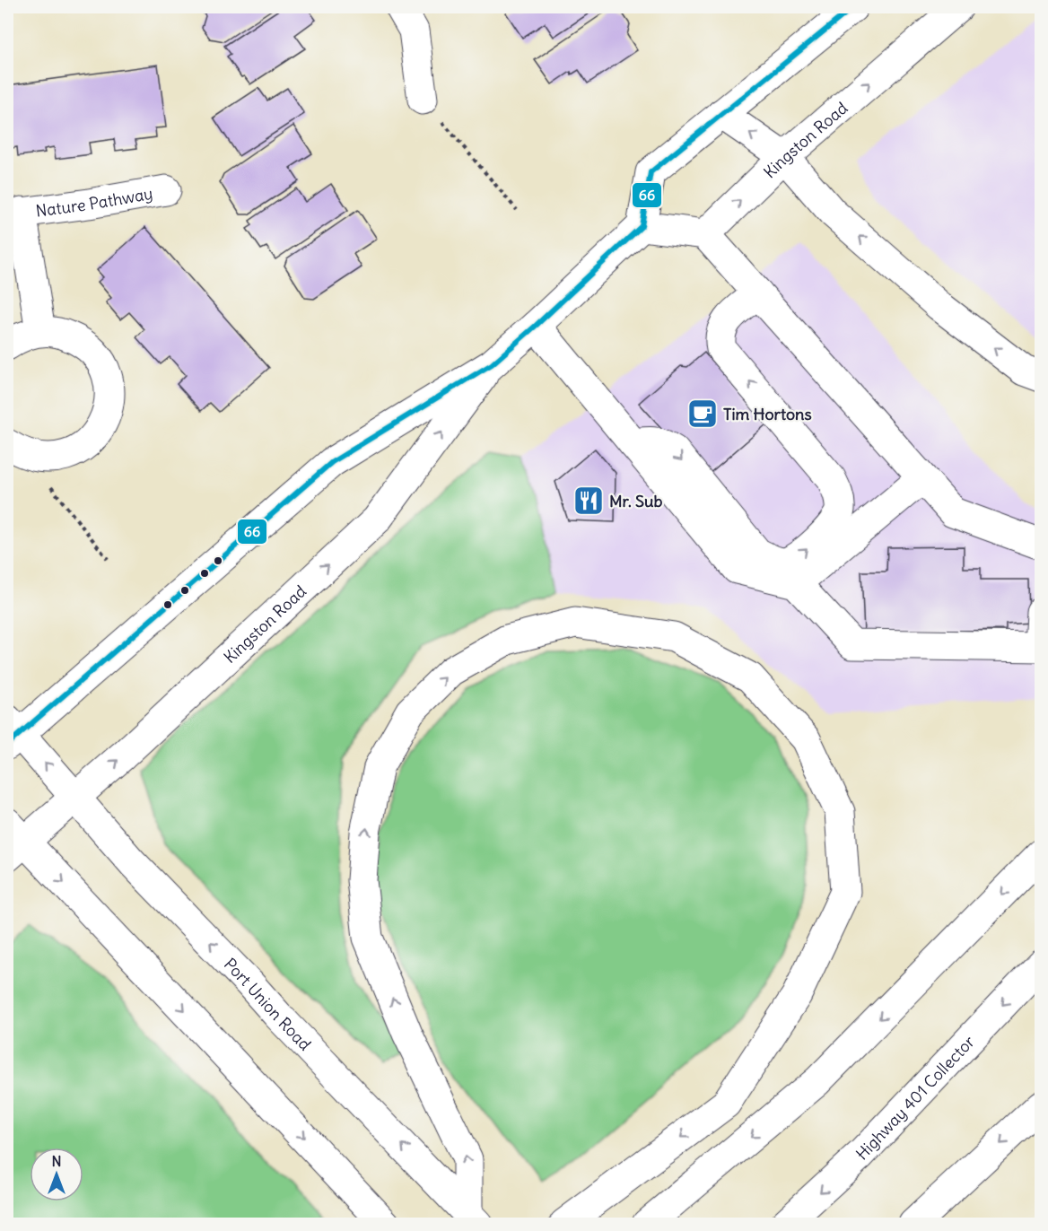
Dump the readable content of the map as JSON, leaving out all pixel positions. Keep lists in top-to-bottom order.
{
  "streets": {
    "main road": [
      "Kingston Road",
      "Nature Pathway",
      "Port Union Road",
      "Highway 401 Collector"
    ]
  },
  "crossings": [
    ["Kingston Road", "Port Union Road"]
  ],
  "places": {
    "cafe": ["Tim Hortons"],
    "restaurant": ["Mr. Sub"]
  },
  "lines": ["transit line 66"],
  "north": "top"
}
